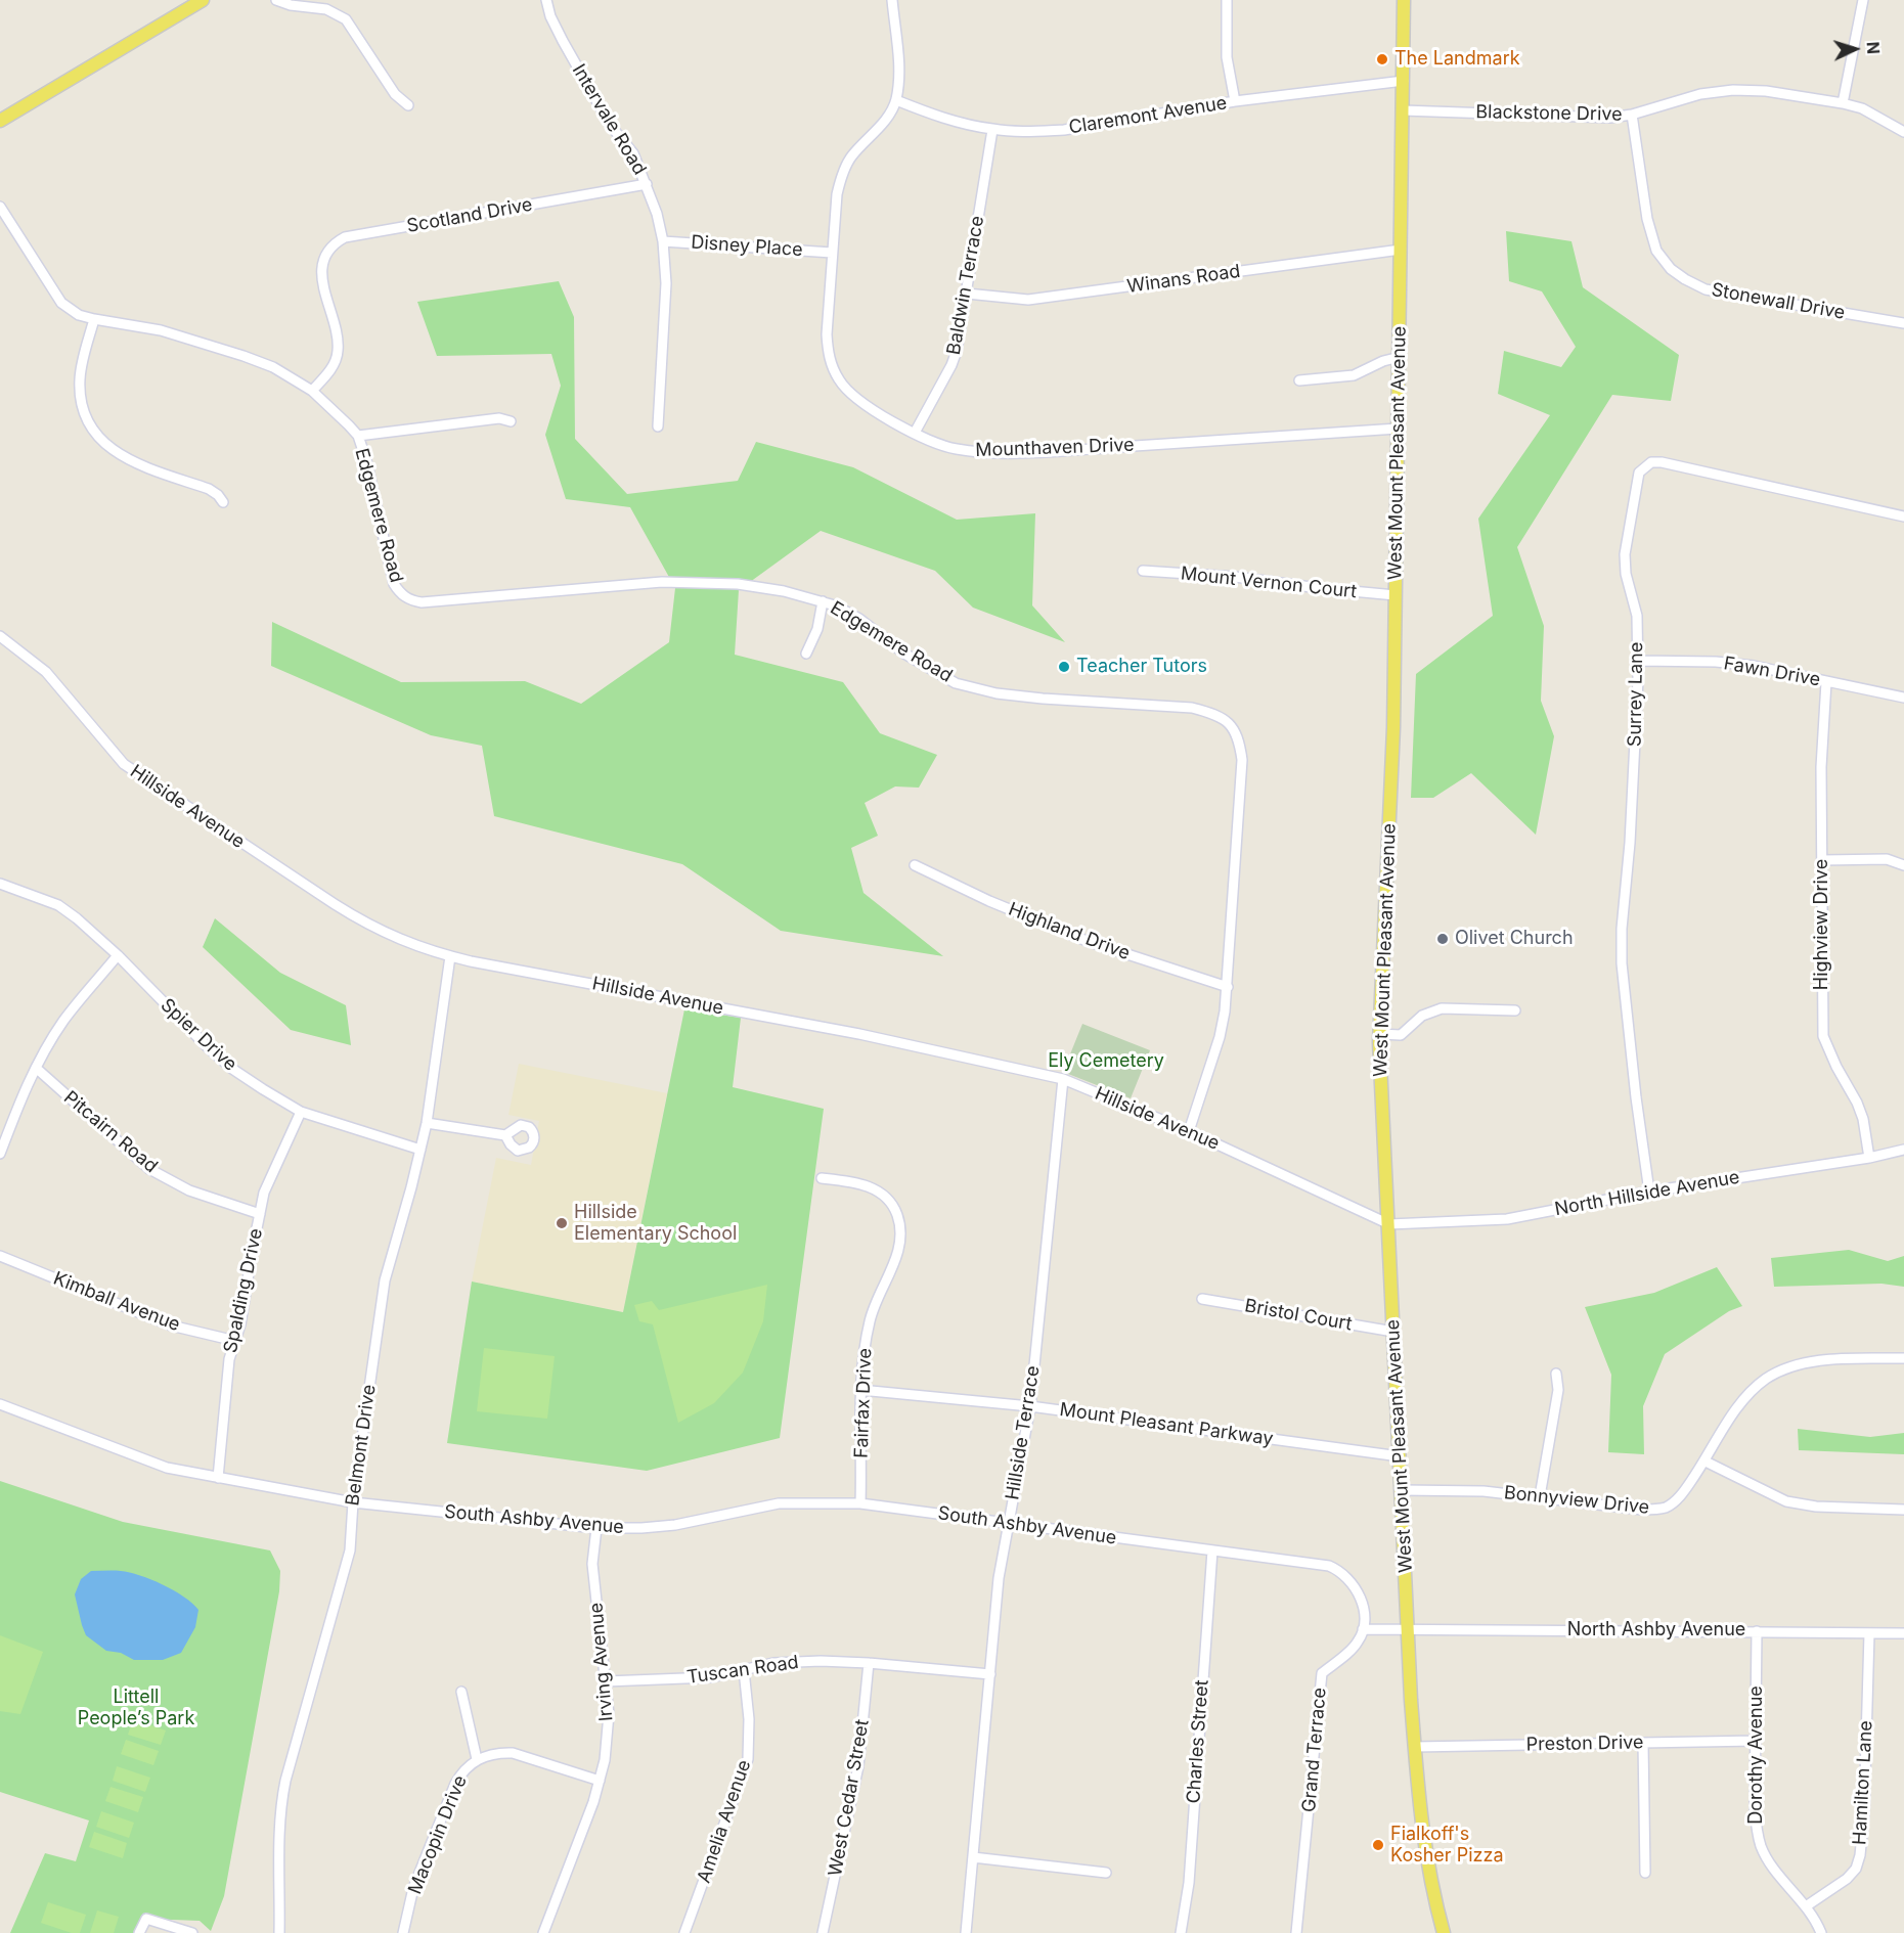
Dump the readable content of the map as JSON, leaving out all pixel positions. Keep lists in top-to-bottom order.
{
  "streets": {
    "main road": ["West Mount Pleasant Avenue"],
    "street": [
      "Blackstone Drive",
      "Claremont Avenue",
      "Intervale Road",
      "Scotland Drive",
      "Disney Place",
      "Winans Road",
      "Baldwin Terrace",
      "Stonewall Drive",
      "Mounthaven Drive",
      "Edgemere Road",
      "Mount Vernon Court",
      "Fawn Drive",
      "Surrey Lane",
      "Hillside Avenue",
      "Highview Drive",
      "Highland Drive",
      "Spier Drive",
      "Pitcairn Road",
      "North Hillside Avenue",
      "Spalding Drive",
      "Kimball Avenue",
      "Bristol Court",
      "Fairfax Drive",
      "Mount Pleasant Parkway",
      "Hillside Terrace",
      "Belmont Drive",
      "Bonnyview Drive",
      "South Ashby Avenue",
      "North Ashby Avenue",
      "Irving Avenue",
      "Tuscan Road",
      "Charles Street",
      "Preston Drive",
      "Grand Terrace",
      "Dorothy Avenue",
      "Hamilton Lane",
      "West Cedar Street",
      "Amelia Avenue",
      "Macopin Drive"
    ]
  },
  "crossings": [
    ["Blackstone Drive", "Stonewall Drive"],
    ["Blackstone Drive", "West Mount Pleasant Avenue"],
    ["Claremont Avenue", "Baldwin Terrace"],
    ["Claremont Avenue", "Mounthaven Drive"],
    ["Claremont Avenue", "West Mount Pleasant Avenue"],
    ["Intervale Road", "Scotland Drive"],
    ["Intervale Road", "Disney Place"],
    ["Scotland Drive", "Edgemere Road"],
    ["Disney Place", "Mounthaven Drive"],
    ["Winans Road", "Baldwin Terrace"],
    ["Winans Road", "West Mount Pleasant Avenue"],
    ["Baldwin Terrace", "Mounthaven Drive"],
    ["Mounthaven Drive", "West Mount Pleasant Avenue"],
    ["West Mount Pleasant Avenue", "Mount Vernon Court"],
    ["West Mount Pleasant Avenue", "Hillside Avenue"],
    ["West Mount Pleasant Avenue", "North Hillside Avenue"],
    ["West Mount Pleasant Avenue", "Bristol Court"],
    ["West Mount Pleasant Avenue", "Mount Pleasant Parkway"],
    ["West Mount Pleasant Avenue", "Bonnyview Drive"],
    ["West Mount Pleasant Avenue", "North Ashby Avenue"],
    ["West Mount Pleasant Avenue", "Preston Drive"],
    ["Edgemere Road", "Hillside Avenue"],
    ["Edgemere Road", "Highland Drive"],
    ["Fawn Drive", "Surrey Lane"],
    ["Fawn Drive", "Highview Drive"],
    ["Surrey Lane", "North Hillside Avenue"],
    ["Hillside Avenue", "North Hillside Avenue"],
    ["Hillside Avenue", "Hillside Terrace"],
    ["Hillside Avenue", "Belmont Drive"],
    ["Highview Drive", "North Hillside Avenue"],
    ["Spier Drive", "Spalding Drive"],
    ["Spier Drive", "Belmont Drive"],
    ["Pitcairn Road", "Spalding Drive"],
    ["Spalding Drive", "Kimball Avenue"],
    ["Spalding Drive", "South Ashby Avenue"],
    ["Fairfax Drive", "Mount Pleasant Parkway"],
    ["Fairfax Drive", "South Ashby Avenue"],
    ["Mount Pleasant Parkway", "Hillside Terrace"],
    ["Hillside Terrace", "South Ashby Avenue"],
    ["Hillside Terrace", "Tuscan Road"],
    ["Belmont Drive", "South Ashby Avenue"],
    ["South Ashby Avenue", "Irving Avenue"],
    ["South Ashby Avenue", "Charles Street"],
    ["South Ashby Avenue", "Grand Terrace"],
    ["North Ashby Avenue", "Dorothy Avenue"],
    ["North Ashby Avenue", "Hamilton Lane"],
    ["Irving Avenue", "Tuscan Road"],
    ["Irving Avenue", "Macopin Drive"],
    ["Tuscan Road", "West Cedar Street"],
    ["Tuscan Road", "Amelia Avenue"],
    ["Preston Drive", "Dorothy Avenue"],
    ["Dorothy Avenue", "Hamilton Lane"]
  ],
  "parks": ["Ely Cemetery", "Littell People’s Park"],
  "places": [
    "The Landmark",
    "Teacher Tutors",
    "Olivet Church",
    "Hillside Elementary School",
    "Fialkoff's Kosher Pizza"
  ],
  "north": "right"
}
